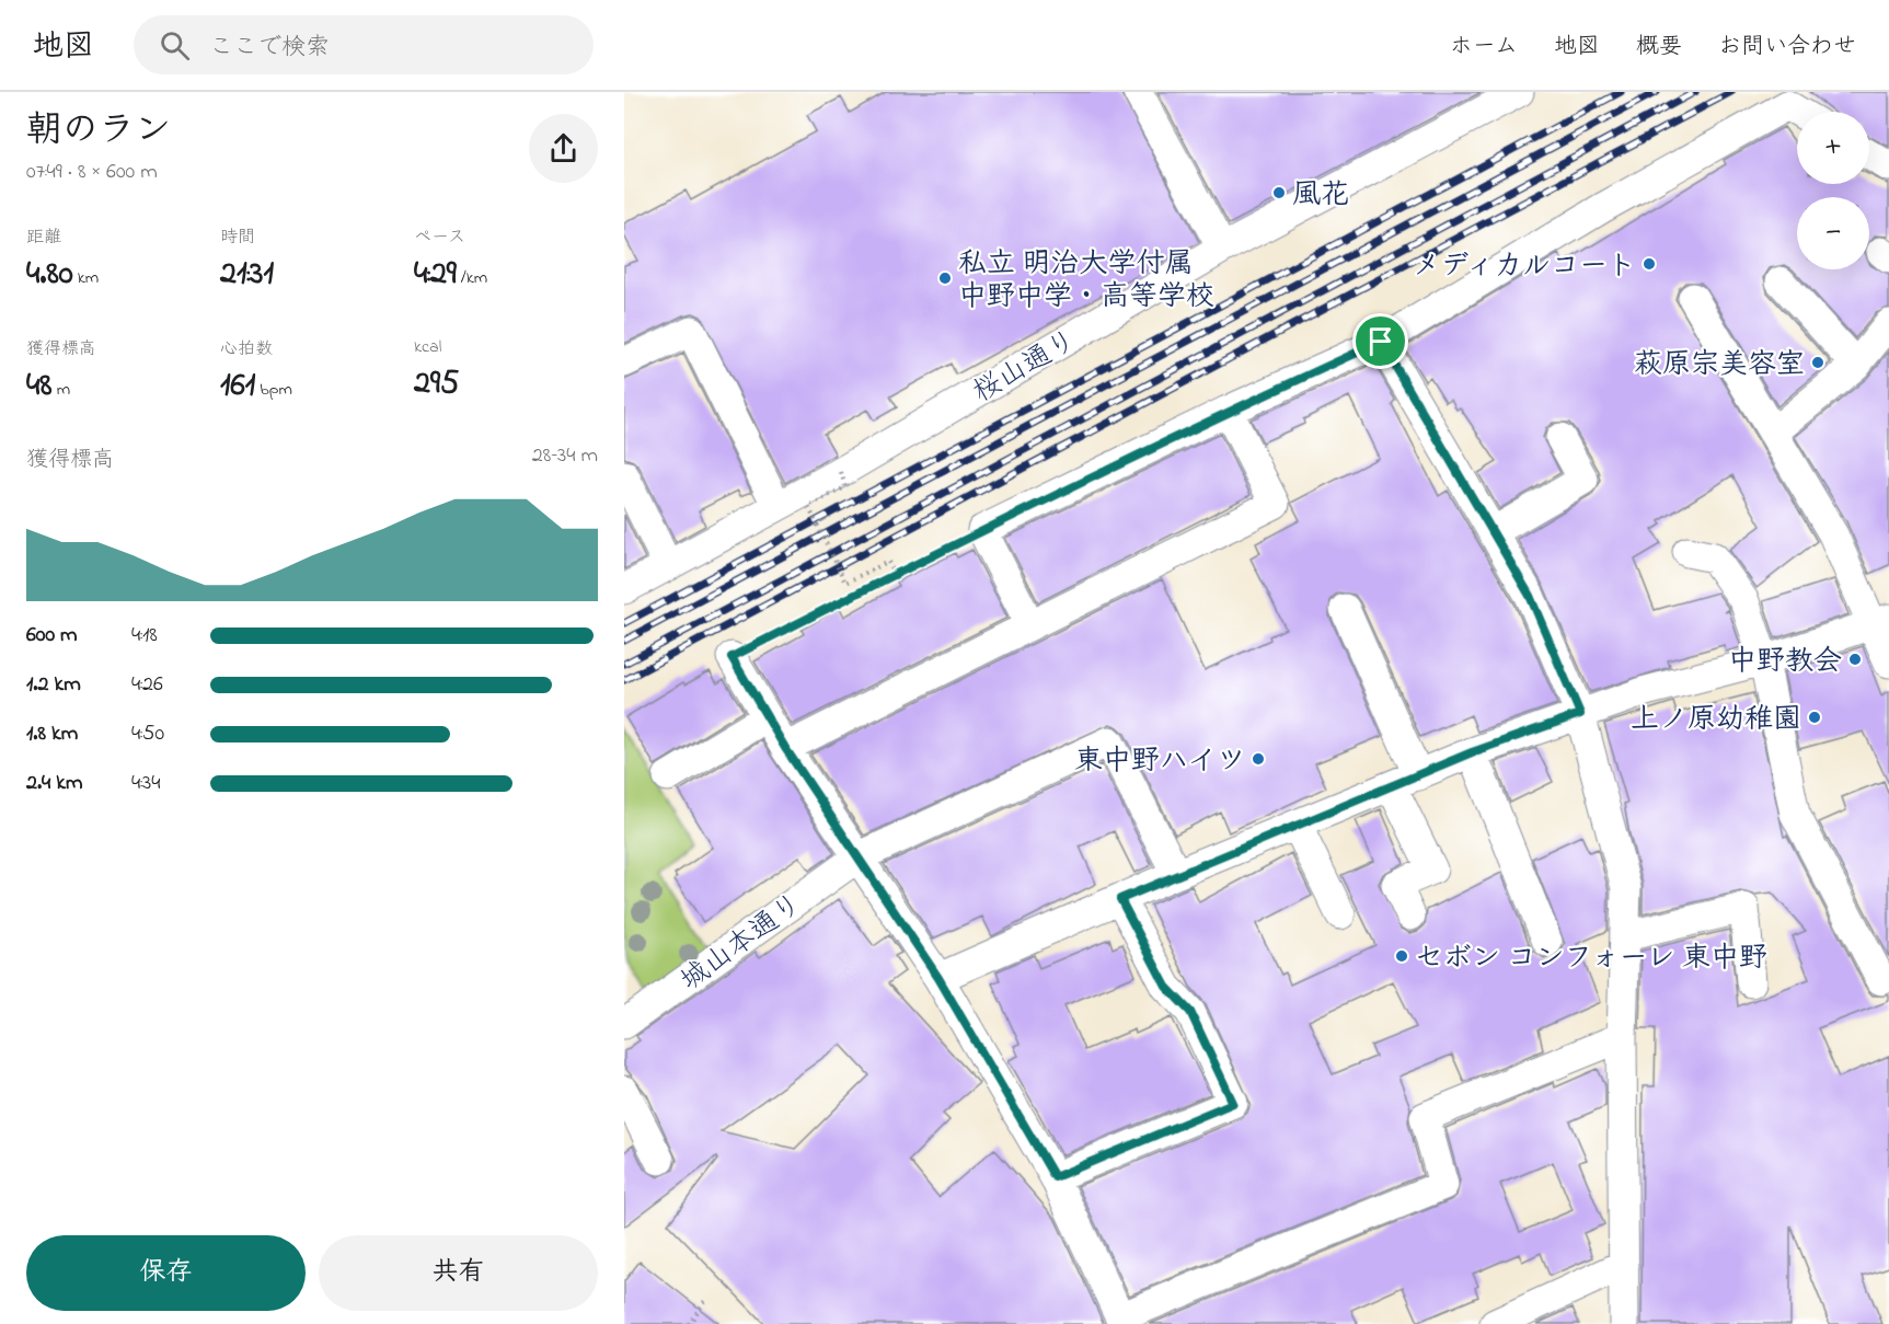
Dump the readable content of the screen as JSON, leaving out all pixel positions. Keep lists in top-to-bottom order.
{
  "streets": {
    "street": ["桜山通り", "城山本通り"]
  },
  "places": [
    "風花",
    "メディカルコート",
    "私立 明治大学付属 中野中学・高等学校",
    "萩原宗美容室",
    "中野教会",
    "上ノ原幼稚園",
    "東中野ハイツ",
    "セボン コンフォーレ 東中野"
  ],
  "page": {
    "header": "地図",
    "search": "ここで検索",
    "nav": [
      "ホーム",
      "地図",
      "概要",
      "お問い合わせ"
    ],
    "heading": ["朝のラン", "07:49 · 8 × 600 m"],
    "map_buttons": ["+", "−"],
    "stats": [
      ["距離", "4.80 km"],
      ["時間", "21:31"],
      ["ペース", "4:29 /km"],
      ["獲得標高", "48 m"],
      ["心拍数", "161 bpm"],
      ["kcal", "295"]
    ],
    "chart": ["獲得標高", "28–34 m"],
    "list": [
      {
        "name": "600 m",
        "note": "4:18"
      },
      {
        "name": "1.2 km",
        "note": "4:26"
      },
      {
        "name": "1.8 km",
        "note": "4:50"
      },
      {
        "name": "2.4 km",
        "note": "4:34"
      }
    ],
    "buttons": ["保存", "共有"]
  }
}
